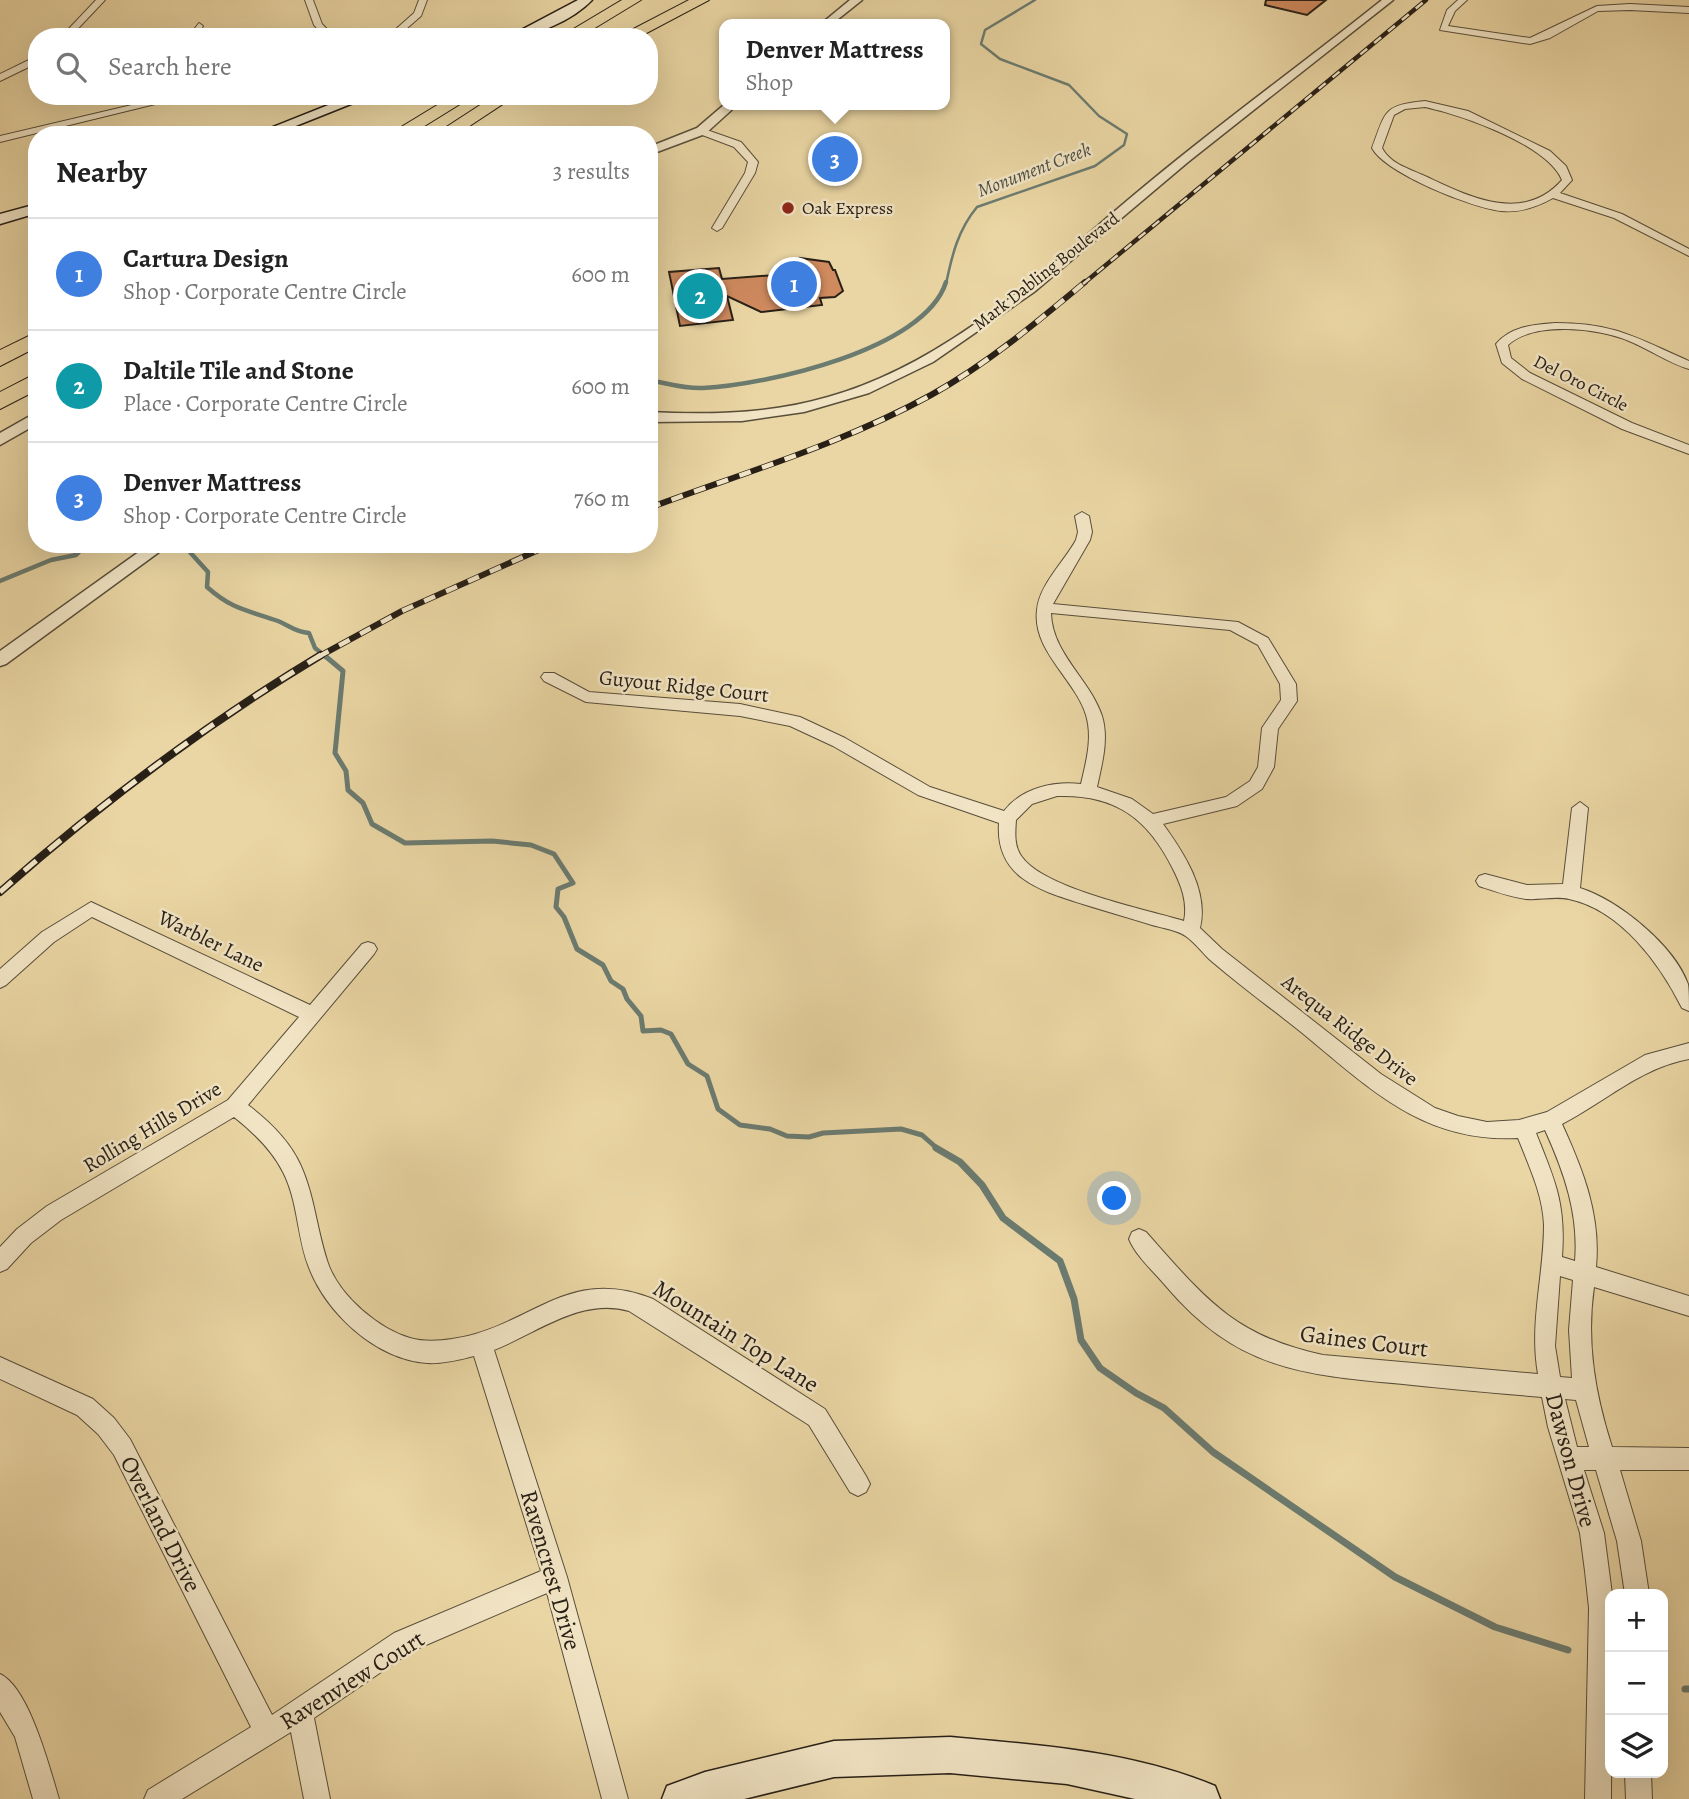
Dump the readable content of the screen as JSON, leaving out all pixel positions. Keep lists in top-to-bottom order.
{
  "streets": {
    "street": [
      "Mark Dabling Boulevard",
      "Del Oro Circle",
      "Guyout Ridge Court",
      "Warbler Lane",
      "Arequa Ridge Drive",
      "Rolling Hills Drive",
      "Mountain Top Lane",
      "Gaines Court",
      "Dawson Drive",
      "Overland Drive",
      "Ravencrest Drive",
      "Ravenview Court"
    ]
  },
  "crossings": [
    ["Guyout Ridge Court", "Arequa Ridge Drive"],
    ["Warbler Lane", "Rolling Hills Drive"],
    ["Arequa Ridge Drive", "Dawson Drive"],
    ["Rolling Hills Drive", "Mountain Top Lane"],
    ["Mountain Top Lane", "Ravencrest Drive"],
    ["Gaines Court", "Dawson Drive"],
    ["Overland Drive", "Ravenview Court"],
    ["Ravencrest Drive", "Ravenview Court"]
  ],
  "water": ["Monument Creek"],
  "places": ["Oak Express"],
  "page": {
    "popup": ["Denver Mattress", "Shop"],
    "search": "Search here",
    "heading": ["Nearby", "3 results"],
    "pins": ["3", "1", "2"],
    "list": [
      {
        "mark": "1",
        "name": "Cartura Design",
        "note": "Shop · Corporate Centre Circle",
        "value": "600 m"
      },
      {
        "mark": "2",
        "name": "Daltile Tile and Stone",
        "note": "Place · Corporate Centre Circle",
        "value": "600 m"
      },
      {
        "mark": "3",
        "name": "Denver Mattress",
        "note": "Shop · Corporate Centre Circle",
        "value": "760 m"
      }
    ],
    "map_buttons": ["+", "−"]
  }
}
